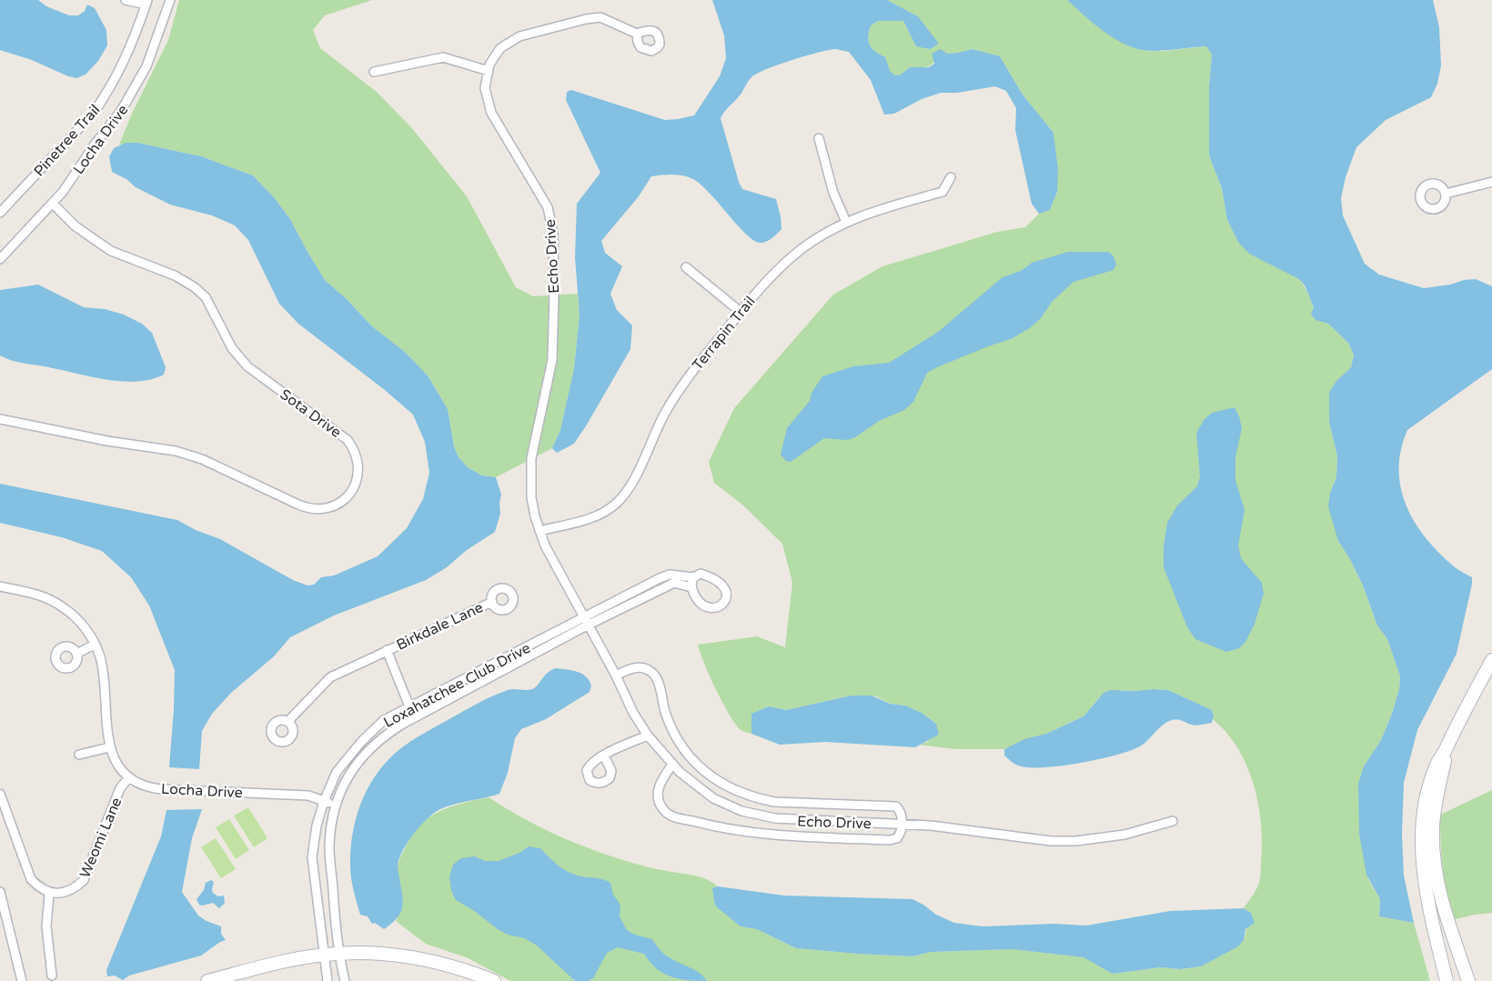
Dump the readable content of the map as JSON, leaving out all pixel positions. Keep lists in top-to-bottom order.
{
  "streets": {
    "street": [
      "Locha Drive",
      "Pinetree Trail",
      "Echo Drive",
      "Terrapin Trail",
      "Sota Drive",
      "Birkdale Lane",
      "Loxahatchee Club Drive",
      "Weomi Lane"
    ]
  },
  "crossings": [
    ["Locha Drive", "Sota Drive"],
    ["Locha Drive", "Loxahatchee Club Drive"],
    ["Locha Drive", "Weomi Lane"],
    ["Echo Drive", "Terrapin Trail"],
    ["Echo Drive", "Loxahatchee Club Drive"],
    ["Birkdale Lane", "Loxahatchee Club Drive"]
  ]
}
